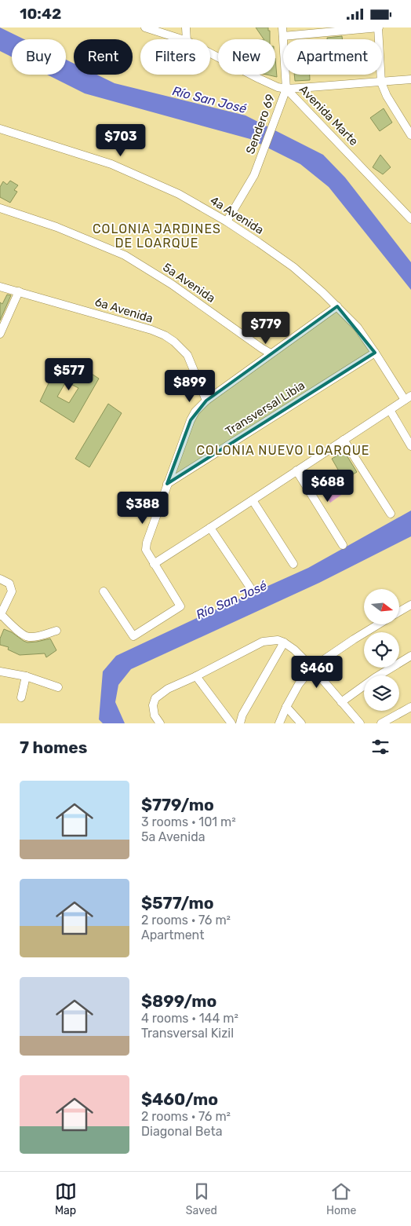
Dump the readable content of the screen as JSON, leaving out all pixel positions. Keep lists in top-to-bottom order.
{
  "streets": {
    "street": [
      "Avenida Marte",
      "Sendero 69",
      "4a Avenida",
      "5a Avenida",
      "6a Avenida",
      "Transversal Libia"
    ]
  },
  "crossings": [
    ["Avenida Marte", "Sendero 69"],
    ["Sendero 69", "4a Avenida"],
    ["4a Avenida", "Transversal Libia"]
  ],
  "districts": ["COLONIA JARDINES DE LOARQUE", "COLONIA NUEVO LOARQUE"],
  "water": ["Río San José"],
  "north": "right",
  "page": {
    "status": "10:42",
    "chip": [
      "Buy",
      "Rent",
      "Filters",
      "New",
      "Apartment"
    ],
    "price": [
      "$703",
      "$779",
      "$577",
      "$899",
      "$688",
      "$388",
      "$460"
    ],
    "heading": "7 homes",
    "list": [
      {
        "name": "$779/mo",
        "note": "3 rooms · 101 m² · 5a Avenida"
      },
      {
        "name": "$577/mo",
        "note": "2 rooms · 76 m² · Apartment"
      },
      {
        "name": "$899/mo",
        "note": "4 rooms · 144 m² · Transversal Kizil"
      },
      {
        "name": "$460/mo",
        "note": "2 rooms · 76 m² · Diagonal Beta"
      }
    ],
    "tabs": ["Map", "Saved", "Home"]
  }
}
